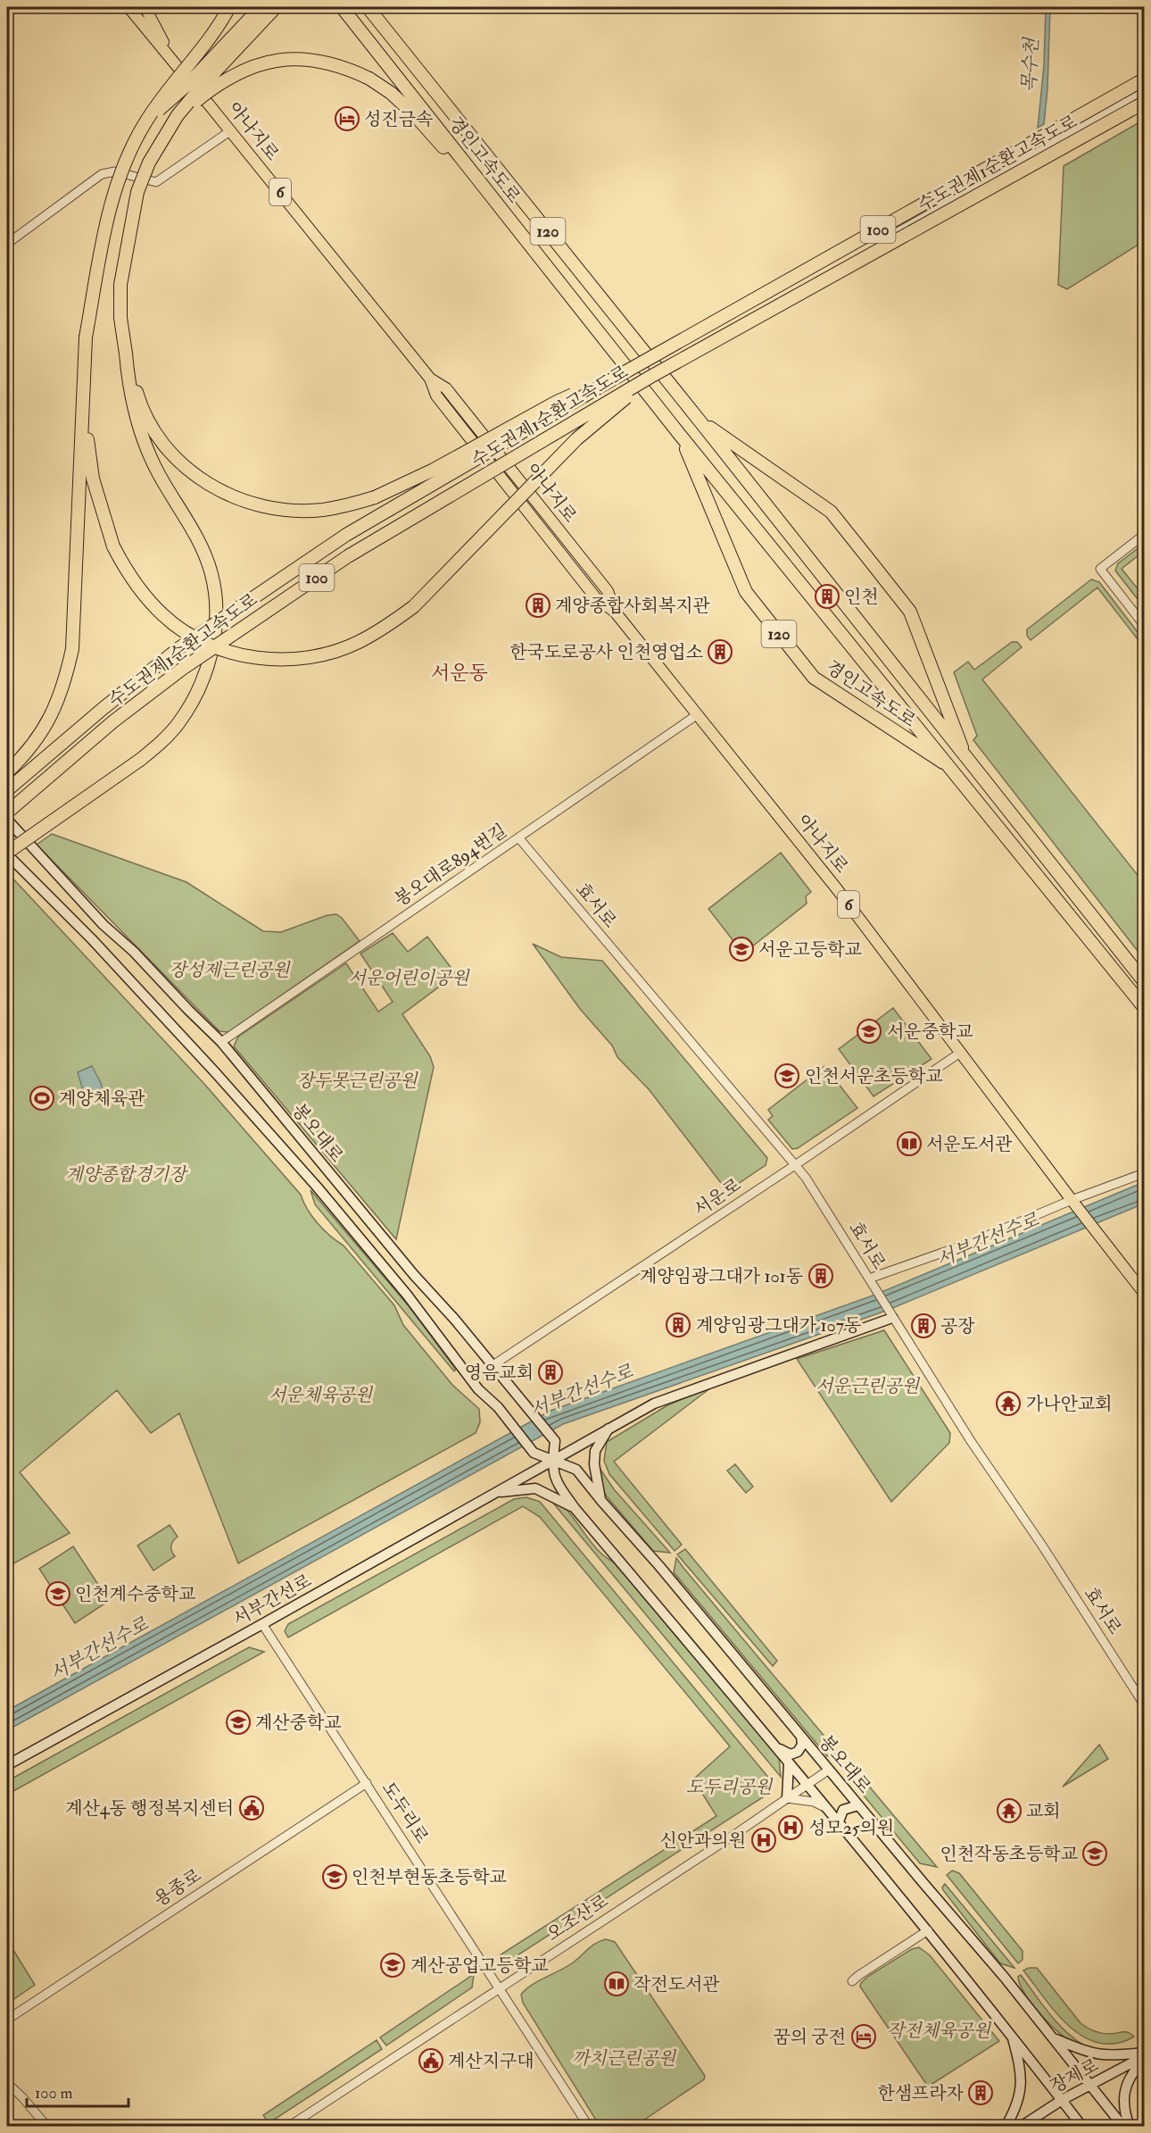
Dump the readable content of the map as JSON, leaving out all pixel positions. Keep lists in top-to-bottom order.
{
  "streets": {
    "highway": [
      "경인고속도로",
      "수도권제1순환고속도로",
      "100",
      "120"
    ],
    "main road": [
      "아나지로",
      "6",
      "봉오대로",
      "서부간선로",
      "장제로"
    ],
    "street": [
      "봉오대로894번길",
      "효서로",
      "서운로",
      "도두리로",
      "용종로",
      "오조산로"
    ]
  },
  "crossings": [
    ["아나지로", "6"],
    ["아나지로", "봉오대로894번길"],
    ["아나지로", "서운로"],
    ["봉오대로894번길", "효서로"],
    ["봉오대로894번길", "봉오대로"],
    ["효서로", "서운로"],
    ["효서로", "서부간선로"],
    ["봉오대로", "서운로"],
    ["봉오대로", "서부간선로"],
    ["봉오대로", "오조산로"],
    ["봉오대로", "장제로"],
    ["서부간선로", "도두리로"],
    ["도두리로", "용종로"],
    ["도두리로", "오조산로"]
  ],
  "districts": ["서운동"],
  "water": ["목수천", "서부간선수로"],
  "parks": [
    "장성제근린공원",
    "서운어린이공원",
    "장두못근린공원",
    "계양종합경기장",
    "서운근린공원",
    "서운체육공원",
    "도두리공원",
    "작전체육공원",
    "까치근린공원"
  ],
  "places": {
    "hotel": ["성진금속", "꿈의 궁전"],
    "building": [
      "인천",
      "계양종합사회복지관",
      "한국도로공사 인천영업소",
      "계양임광그대가 101동",
      "계양임광그대가 107동",
      "공장",
      "영음교회",
      "한샘프라자"
    ],
    "school or university": [
      "서운고등학교",
      "서운중학교",
      "인천서운초등학교",
      "인천계수중학교",
      "계산중학교",
      "인천작동초등학교",
      "인천부현동초등학교",
      "계산공업고등학교"
    ],
    "sports": ["계양체육관"],
    "library": ["서운도서관", "작전도서관"],
    "temple": ["가나안교회", "교회"],
    "public building": ["계산4동 행정복지센터", "계산지구대"],
    "hospital": ["성모25의원", "신안과의원"]
  },
  "scale_bar": "100 m"
}
